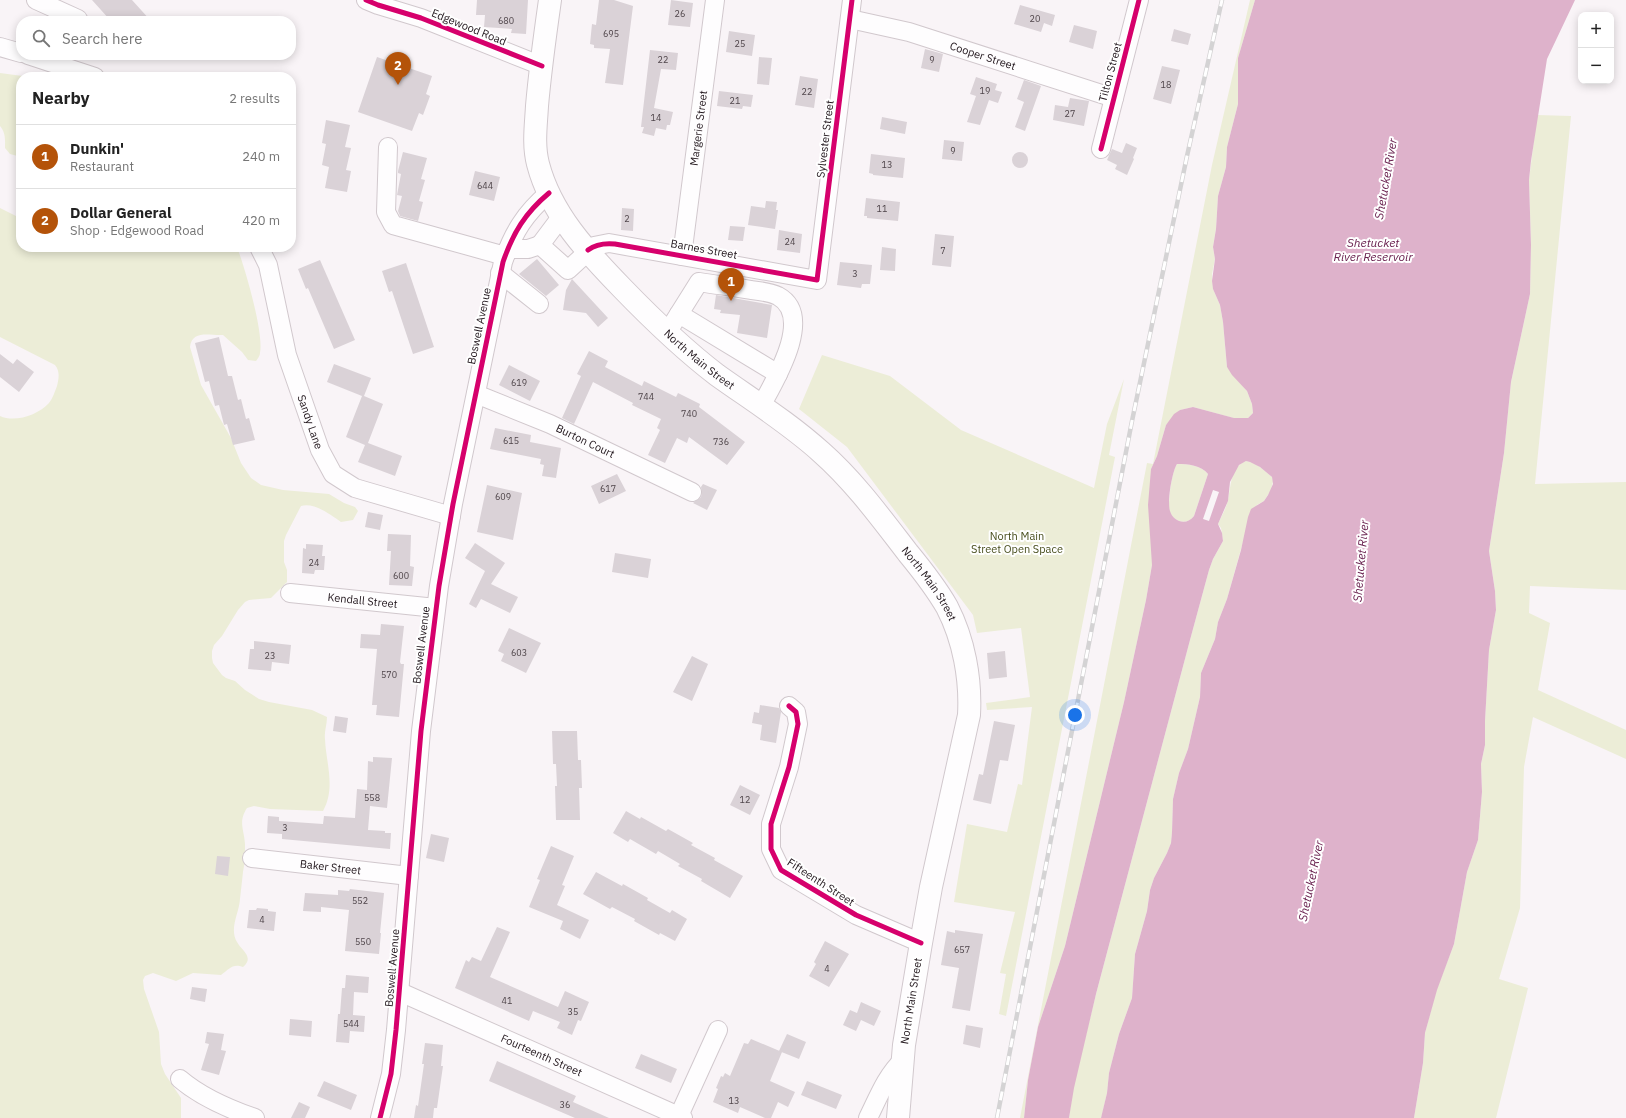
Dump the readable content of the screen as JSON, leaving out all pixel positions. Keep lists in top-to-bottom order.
{
  "streets": {
    "main road": ["North Main Street"],
    "street": [
      "Edgewood Road",
      "Cooper Street",
      "Tilton Street",
      "Margerie Street",
      "Sylvester Street",
      "Barnes Street",
      "Boswell Avenue",
      "Sandy Lane",
      "Burton Court",
      "Kendall Street",
      "Baker Street",
      "Fifteenth Street",
      "Fourteenth Street"
    ]
  },
  "crossings": [
    ["Cooper Street", "Tilton Street"],
    ["Cooper Street", "Sylvester Street"],
    ["Margerie Street", "Barnes Street"],
    ["Sylvester Street", "Barnes Street"],
    ["Barnes Street", "North Main Street"],
    ["Boswell Avenue", "North Main Street"],
    ["Boswell Avenue", "Sandy Lane"],
    ["Boswell Avenue", "Burton Court"],
    ["Boswell Avenue", "Kendall Street"],
    ["Boswell Avenue", "Baker Street"],
    ["Boswell Avenue", "Fourteenth Street"],
    ["North Main Street", "Fifteenth Street"]
  ],
  "water": ["Shetucket River", "Shetucket River Reservoir"],
  "parks": ["North Main Street Open Space"],
  "house_numbers": [
    "26",
    "20",
    "680",
    "695",
    "25",
    "22",
    "9",
    "18",
    "19",
    "22",
    "21",
    "27",
    "14",
    "9",
    "13",
    "644",
    "11",
    "2",
    "24",
    "7",
    "3",
    "619",
    "744",
    "740",
    "615",
    "736",
    "617",
    "609",
    "24",
    "600",
    "603",
    "23",
    "570",
    "558",
    "12",
    "3",
    "552",
    "4",
    "550",
    "657",
    "4",
    "41",
    "35",
    "544",
    "13",
    "36"
  ],
  "page": {
    "map_buttons": ["+", "−"],
    "search": "Search here",
    "pins": ["2", "1"],
    "heading": ["Nearby", "2 results"],
    "list": [
      {
        "mark": "1",
        "name": "Dunkin'",
        "note": "Restaurant",
        "value": "240 m"
      },
      {
        "mark": "2",
        "name": "Dollar General",
        "note": "Shop · Edgewood Road",
        "value": "420 m"
      }
    ]
  }
}
